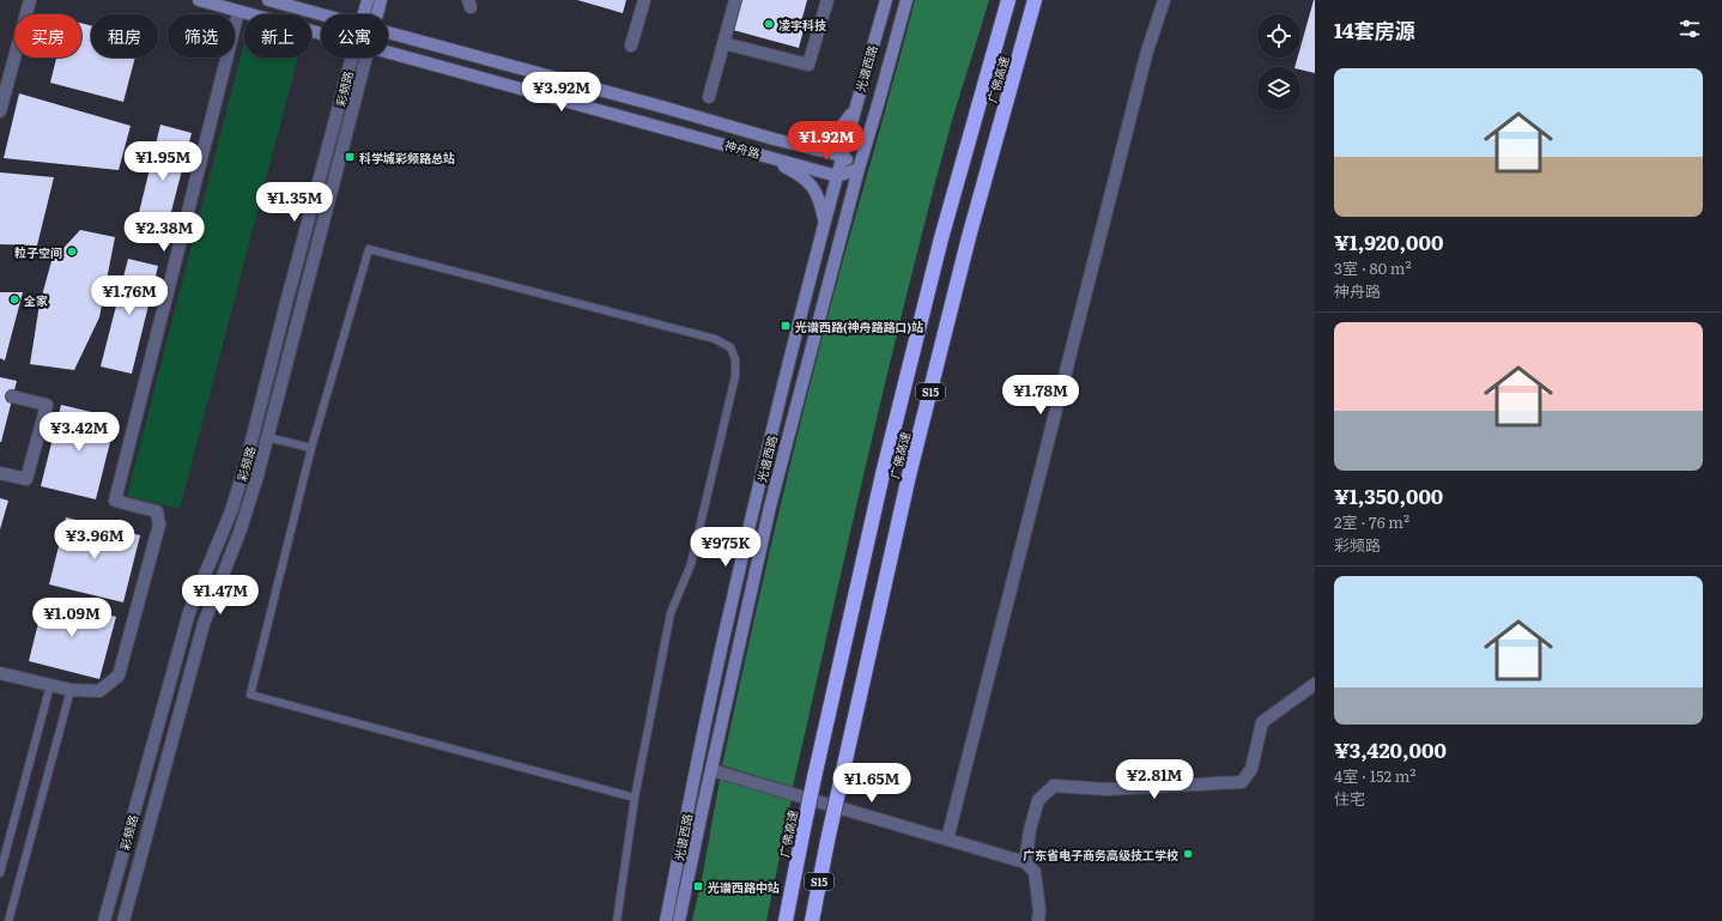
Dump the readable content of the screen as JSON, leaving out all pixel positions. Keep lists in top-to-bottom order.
{
  "streets": {
    "highway": ["广佛高速", "S15"],
    "main road": ["光谱西路", "彩频路", "神舟路"]
  },
  "crossings": [
    ["光谱西路", "神舟路"]
  ],
  "places": {
    "other": [
      "凌宇科技",
      "粒子空间",
      "全家",
      "广东省电子商务高级技工学校"
    ],
    "transit": ["科学城彩频路总站", "光谱西路(神舟路路口)站", "光谱西路中站"]
  },
  "page": {
    "heading": "14套房源",
    "chip": [
      "买房",
      "租房",
      "筛选",
      "新上",
      "公寓"
    ],
    "list": [
      {
        "name": "¥1,920,000",
        "note": "3室 · 80 m² · 神舟路"
      },
      {
        "name": "¥1,350,000",
        "note": "2室 · 76 m² · 彩频路"
      },
      {
        "name": "¥3,420,000",
        "note": "4室 · 152 m² · 住宅"
      }
    ],
    "price": [
      "¥3.92M",
      "¥1.92M",
      "¥1.95M",
      "¥1.35M",
      "¥2.38M",
      "¥1.76M",
      "¥1.78M",
      "¥3.42M",
      "¥3.96M",
      "¥975K",
      "¥1.47M",
      "¥1.09M",
      "¥2.81M",
      "¥1.65M"
    ]
  }
}
